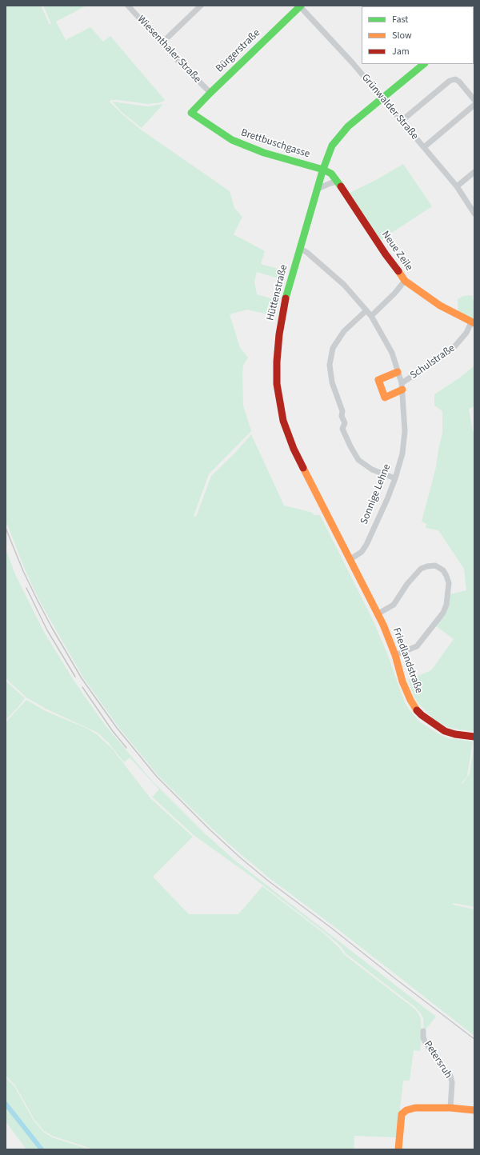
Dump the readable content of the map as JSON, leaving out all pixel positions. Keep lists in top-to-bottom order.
{
  "streets": {
    "street": [
      "Wiesenthaler Straße",
      "Bürgerstraße",
      "Grünwalder Straße",
      "Brettbuschgasse",
      "Neue Zeile",
      "Hüttenstraße",
      "Schulstraße",
      "Sonnige Lehne",
      "Friedlandstraße",
      "Petersruh"
    ]
  },
  "crossings": [
    ["Wiesenthaler Straße", "Bürgerstraße"],
    ["Bürgerstraße", "Grünwalder Straße"],
    ["Bürgerstraße", "Brettbuschgasse"],
    ["Grünwalder Straße", "Hüttenstraße"],
    ["Brettbuschgasse", "Neue Zeile"],
    ["Brettbuschgasse", "Hüttenstraße"],
    ["Neue Zeile", "Hüttenstraße"],
    ["Neue Zeile", "Schulstraße"],
    ["Hüttenstraße", "Sonnige Lehne"],
    ["Hüttenstraße", "Friedlandstraße"],
    ["Schulstraße", "Sonnige Lehne"],
    ["Sonnige Lehne", "Friedlandstraße"]
  ],
  "legend": ["Fast", "Slow", "Jam"]
}
